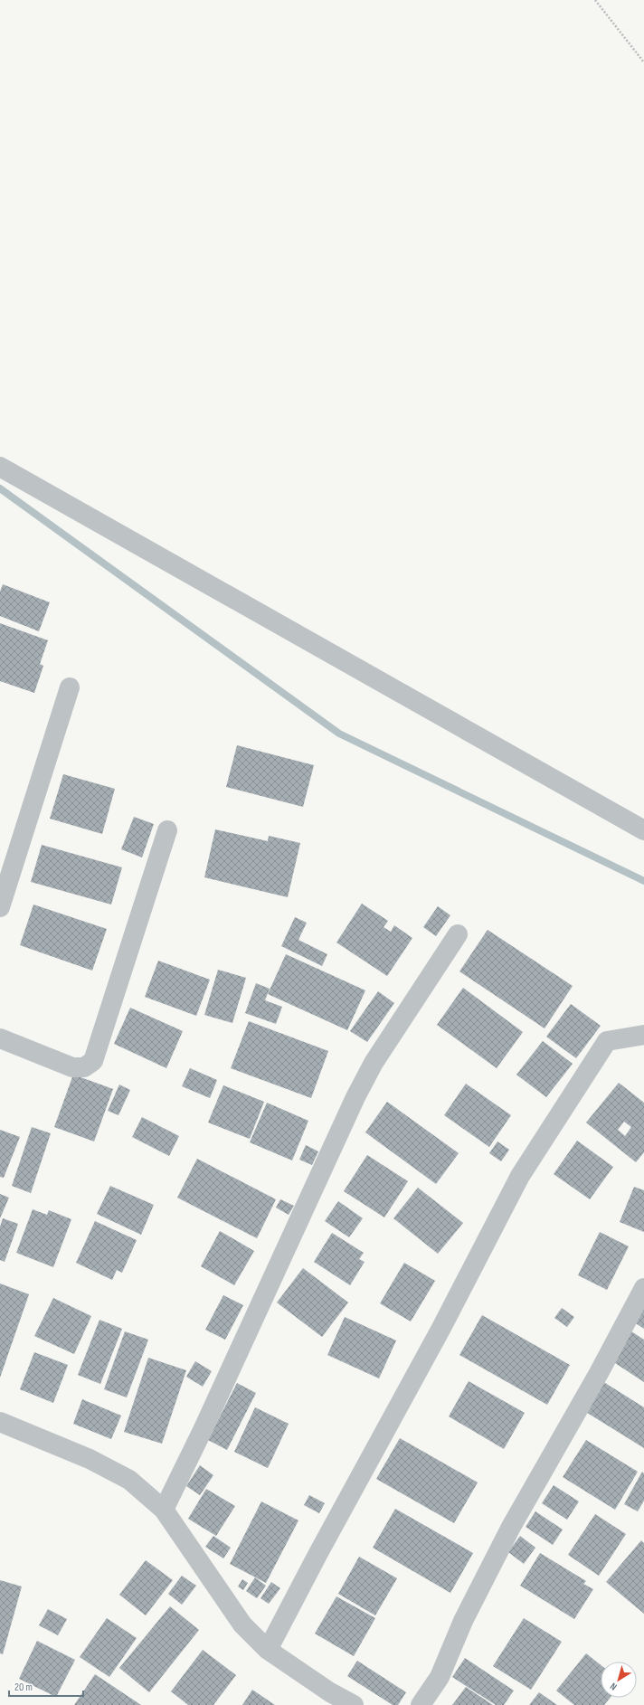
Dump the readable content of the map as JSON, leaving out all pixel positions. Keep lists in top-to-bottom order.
{
  "scale_bar": "20 m",
  "north": "bottom left"
}
